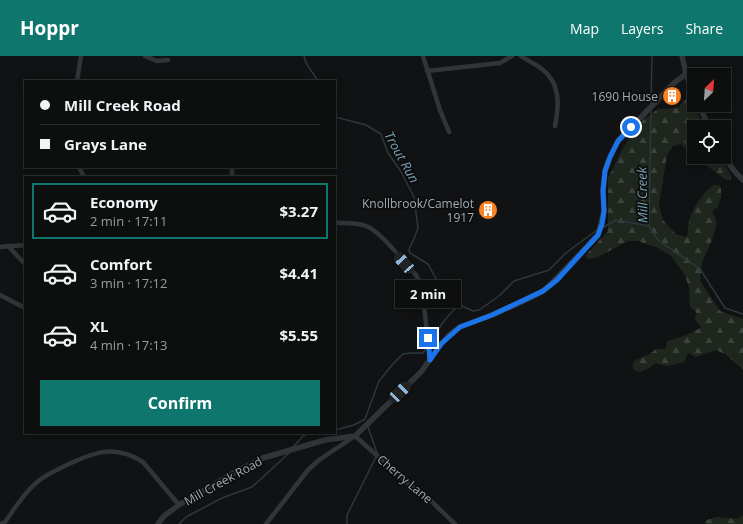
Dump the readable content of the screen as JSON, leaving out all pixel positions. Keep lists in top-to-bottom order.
{
  "streets": {
    "street": ["Cherry Lane", "Mill Creek Road"]
  },
  "crossings": [
    ["Cherry Lane", "Mill Creek Road"]
  ],
  "water": ["Trout Run", "Mill Creek"],
  "places": {
    "building": ["1690 House", "Knollbrook/Camelot 1917"]
  },
  "north": "top right",
  "page": {
    "header": "Hoppr",
    "nav": ["Map", "Layers", "Share"],
    "banner": ["Mill Creek Road", "Grays Lane"],
    "list": [
      {
        "name": "Economy",
        "note": "2 min · 17:11",
        "value": "$3.27"
      },
      {
        "name": "Comfort",
        "note": "3 min · 17:12",
        "value": "$4.41"
      },
      {
        "name": "XL",
        "note": "4 min · 17:13",
        "value": "$5.55"
      }
    ],
    "bubble": "2 min",
    "buttons": "Confirm"
  }
}
